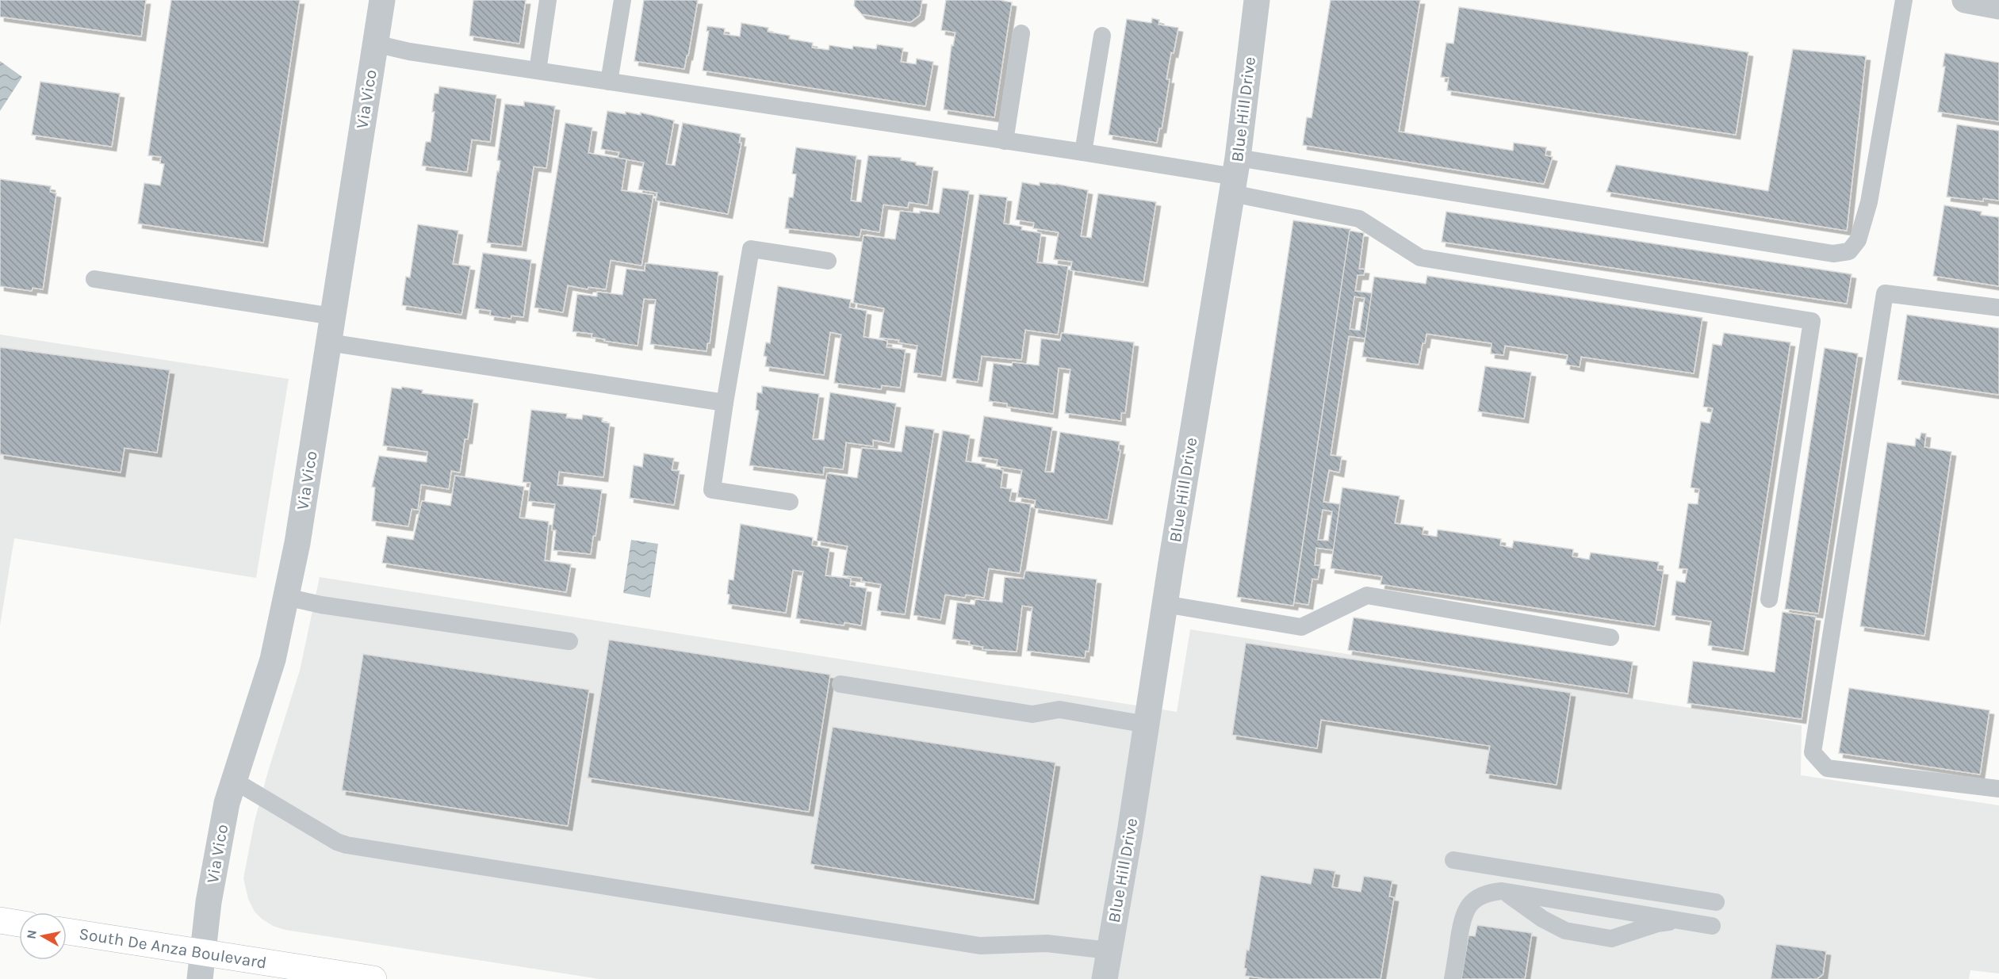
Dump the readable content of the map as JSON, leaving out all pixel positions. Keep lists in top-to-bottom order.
{
  "streets": {
    "main road": ["South De Anza Boulevard"],
    "street": ["Via Vico", "Blue Hill Drive"]
  },
  "crossings": [
    ["Via Vico", "South De Anza Boulevard"]
  ],
  "north": "left"
}
